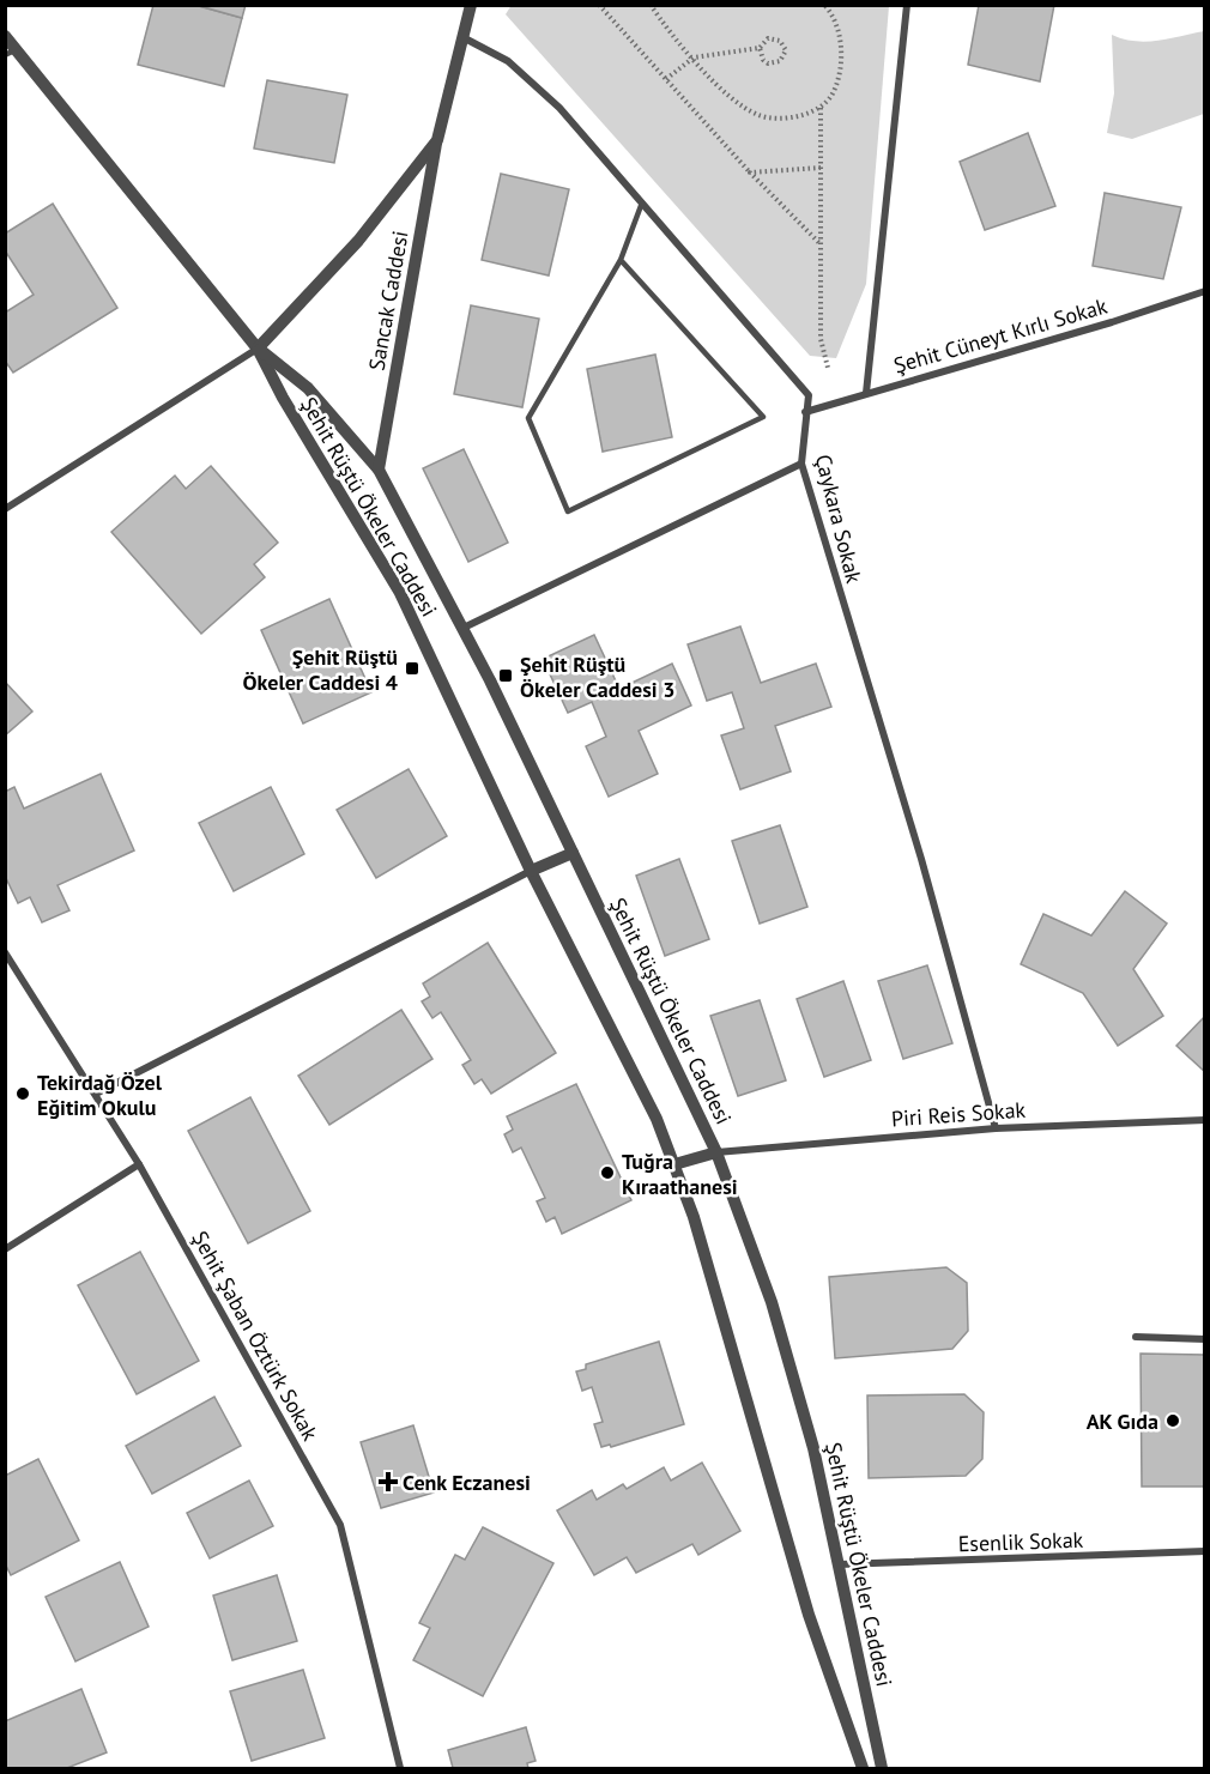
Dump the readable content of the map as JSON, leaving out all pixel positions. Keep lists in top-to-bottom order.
{
  "streets": {
    "street": [
      "Sancak Caddesi",
      "Şehit Cüneyt Kırlı Sokak",
      "Şehit Rüştü Ökeler Caddesi",
      "Çaykara Sokak",
      "Piri Reis Sokak",
      "Şehit Şaban Öztürk Sokak",
      "Esenlik Sokak"
    ]
  },
  "crossings": [
    ["Sancak Caddesi", "Şehit Rüştü Ökeler Caddesi"],
    ["Sancak Caddesi", "Çaykara Sokak"],
    ["Şehit Cüneyt Kırlı Sokak", "Çaykara Sokak"],
    ["Şehit Rüştü Ökeler Caddesi", "Piri Reis Sokak"],
    ["Şehit Rüştü Ökeler Caddesi", "Esenlik Sokak"],
    ["Çaykara Sokak", "Piri Reis Sokak"]
  ],
  "places": {
    "transit": ["Şehit Rüştü Ökeler Caddesi 4", "Şehit Rüştü Ökeler Caddesi 3"],
    "other": ["Tekirdağ Özel Eğitim Okulu", "Tuğra Kıraathanesi", "AK Gıda"],
    "health": ["Cenk Eczanesi"]
  }
}
